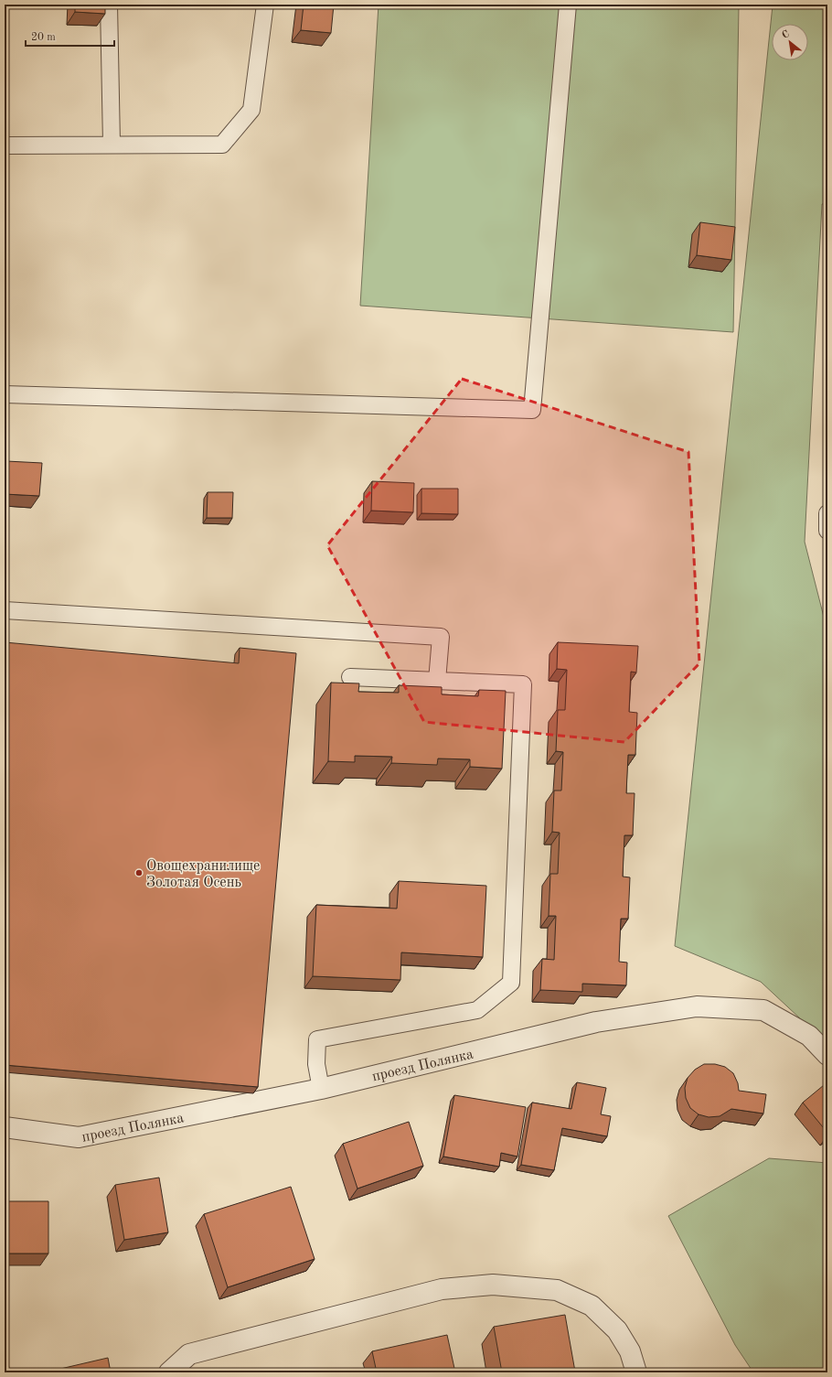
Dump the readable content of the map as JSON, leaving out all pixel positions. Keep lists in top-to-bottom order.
{
  "streets": {
    "street": ["проезд Полянка"]
  },
  "places": ["Овощехранилище Золотая Осень"],
  "scale_bar": "20 m",
  "north": "top left"
}
